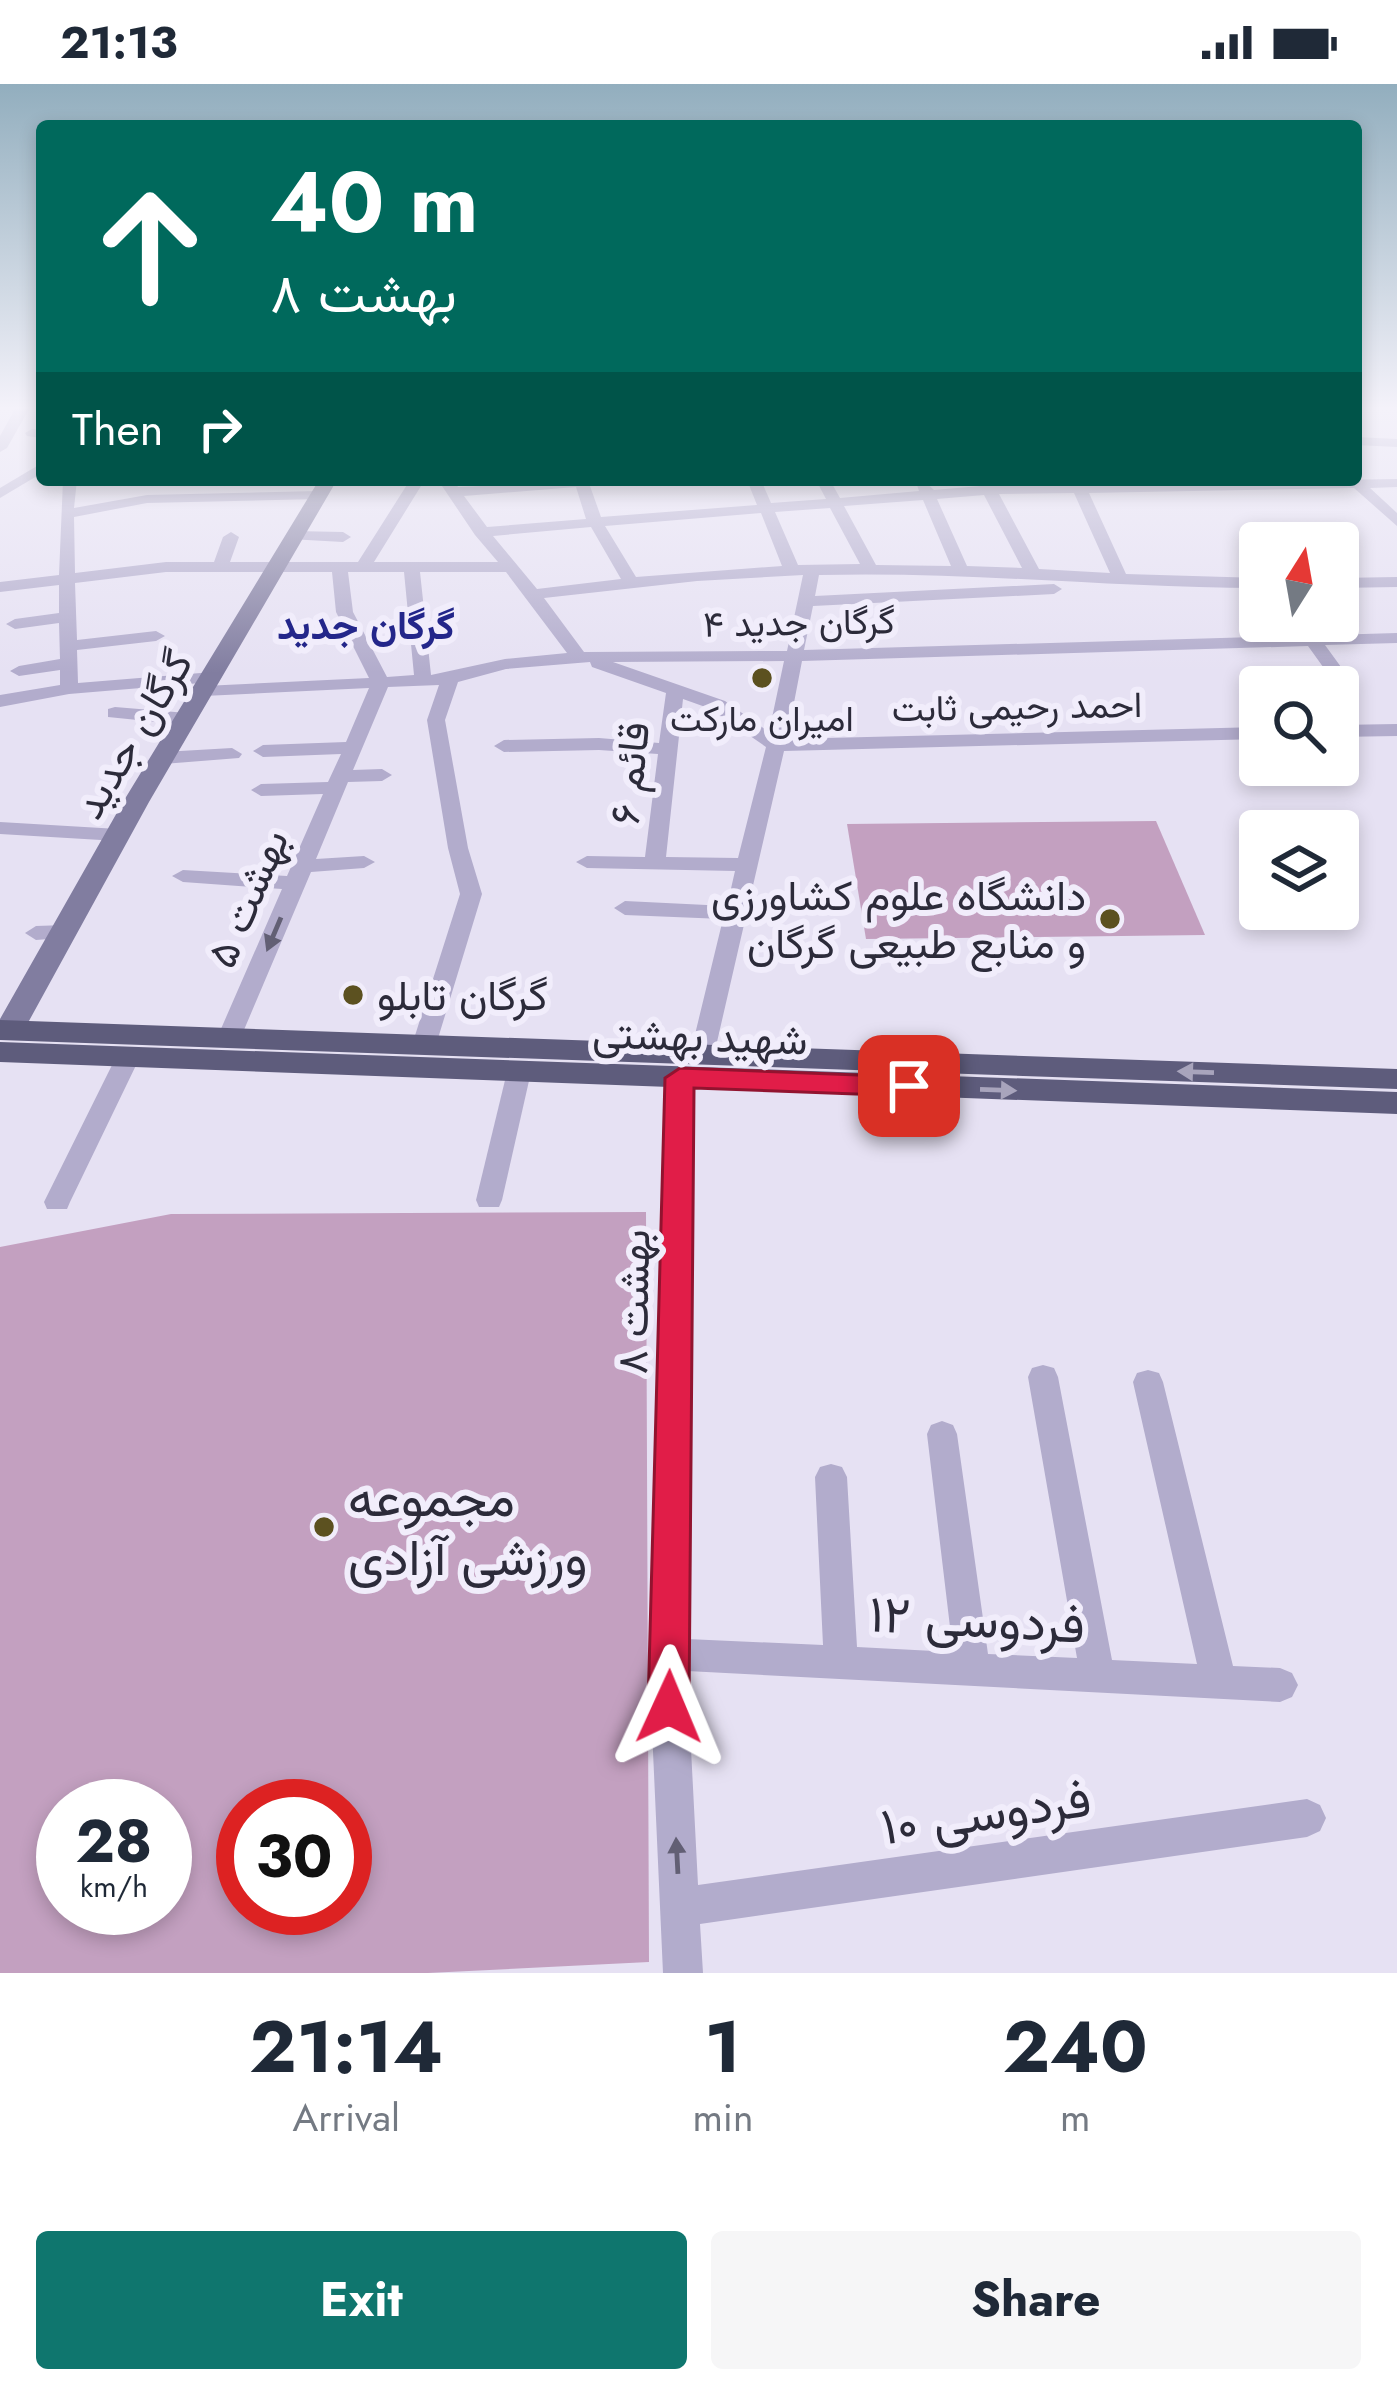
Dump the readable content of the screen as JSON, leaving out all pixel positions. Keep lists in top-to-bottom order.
{
  "streets": {
    "main road": ["گرگان جدید", "شهید بهشتی"],
    "street": [
      "گرگان جدید ۴",
      "احمد رحیمی ثابت",
      "قائم ۶",
      "بهشت ۵",
      "۸ بهشت",
      "۱۲ فردوسی",
      "۱۰ فردوسی"
    ]
  },
  "crossings": [
    ["گرگان جدید ۴", "گرگان جدید"],
    ["گرگان جدید ۴", "بهشت ۵"],
    ["گرگان جدید", "شهید بهشتی"],
    ["بهشت ۵", "شهید بهشتی"],
    ["شهید بهشتی", "۸ بهشت"],
    ["۸ بهشت", "۱۲ فردوسی"],
    ["۸ بهشت", "۱۰ فردوسی"]
  ],
  "districts": ["گرگان جدید"],
  "places": [
    "امیران مارکت",
    "دانشگاه علوم کشاورزی و منابع طبیعی گرگان",
    "گرگان تابلو",
    "مجموعه ورزشی آزادی"
  ],
  "north": "top",
  "page": {
    "status": "21:13",
    "turn": ["40 m", "۸ بهشت"],
    "then": "Then",
    "speed": "28 km/h",
    "limit": "30",
    "eta": [
      "21:14",
      "Arrival",
      "1",
      "min",
      "240",
      "m"
    ],
    "buttons": ["Exit", "Share"]
  }
}
